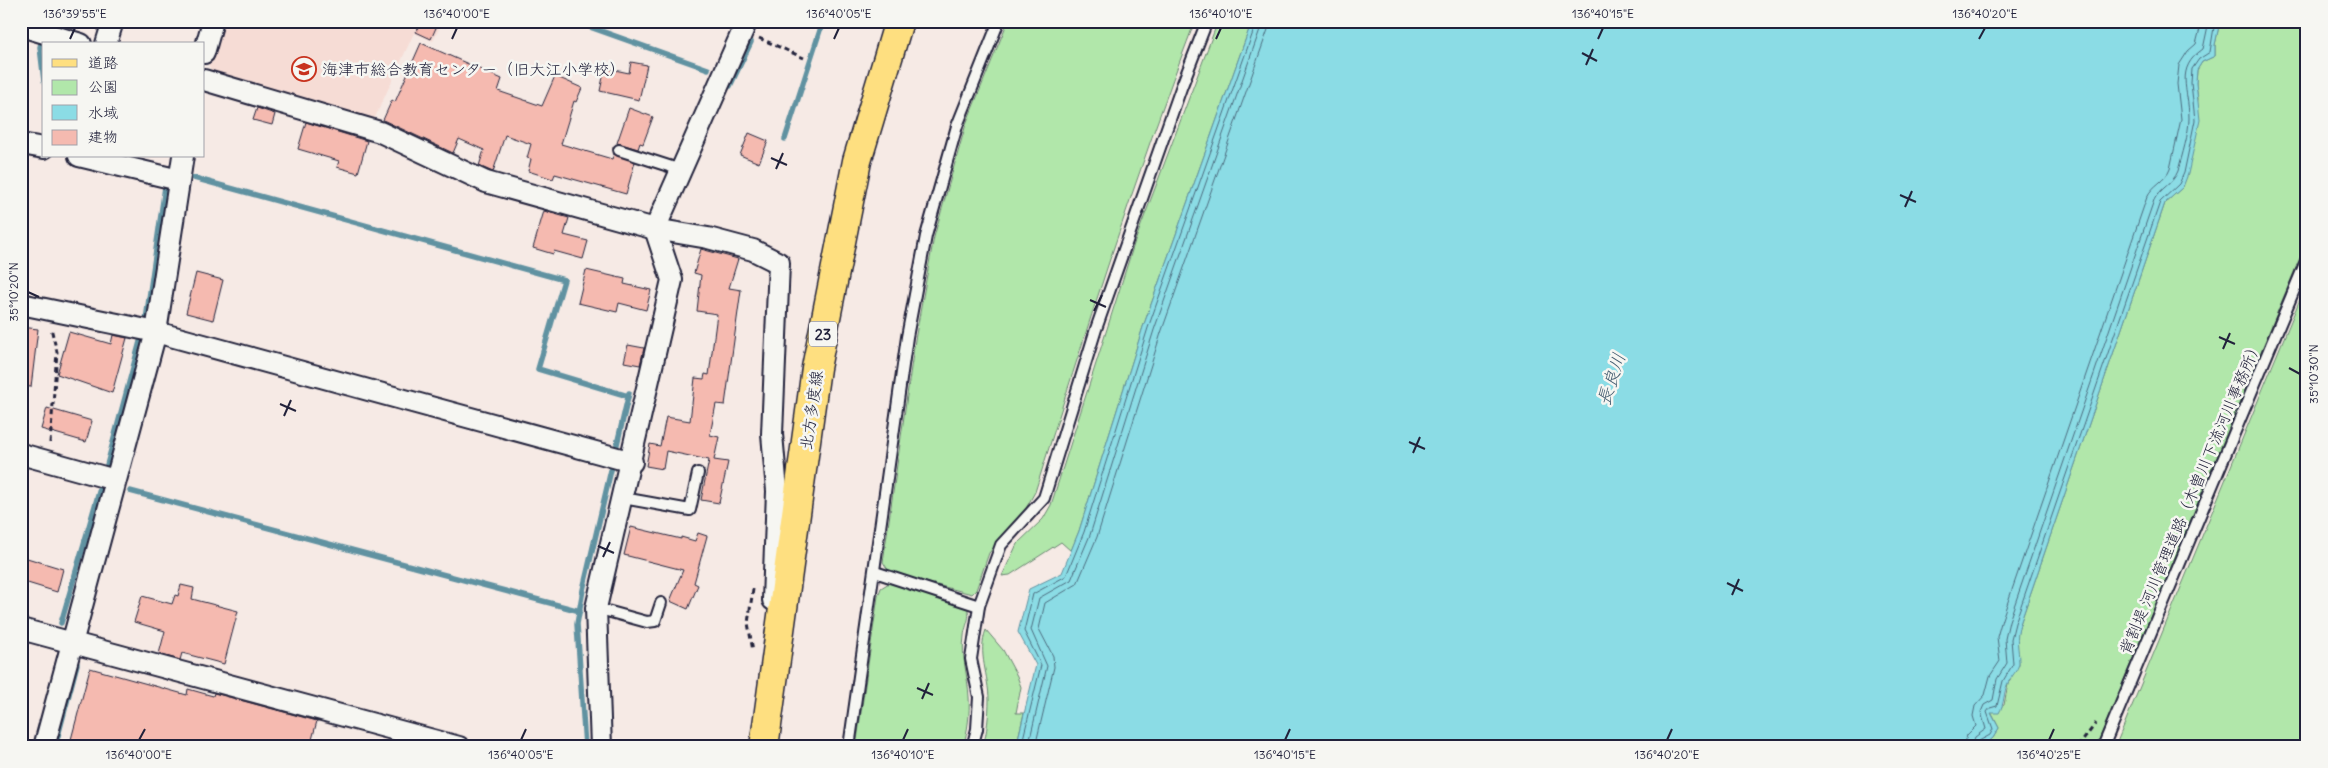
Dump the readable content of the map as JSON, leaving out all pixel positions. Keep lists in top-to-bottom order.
{
  "streets": {
    "main road": ["23", "北方多度線"],
    "lane": ["背割堤 河川管理道路（木曽川下流河川事務所）"]
  },
  "water": ["長良川"],
  "places": {
    "school or university": ["海津市総合教育センター（旧大江小学校）"]
  },
  "legend": [
    "道路",
    "公園",
    "水域",
    "建物"
  ],
  "coordinates": [
    "136°39'55\"E",
    "136°40'00\"E",
    "136°40'05\"E",
    "136°40'10\"E",
    "136°40'15\"E",
    "136°40'20\"E",
    "35°10'20\"N",
    "35°10'30\"N",
    "136°40'25\"E"
  ]
}
